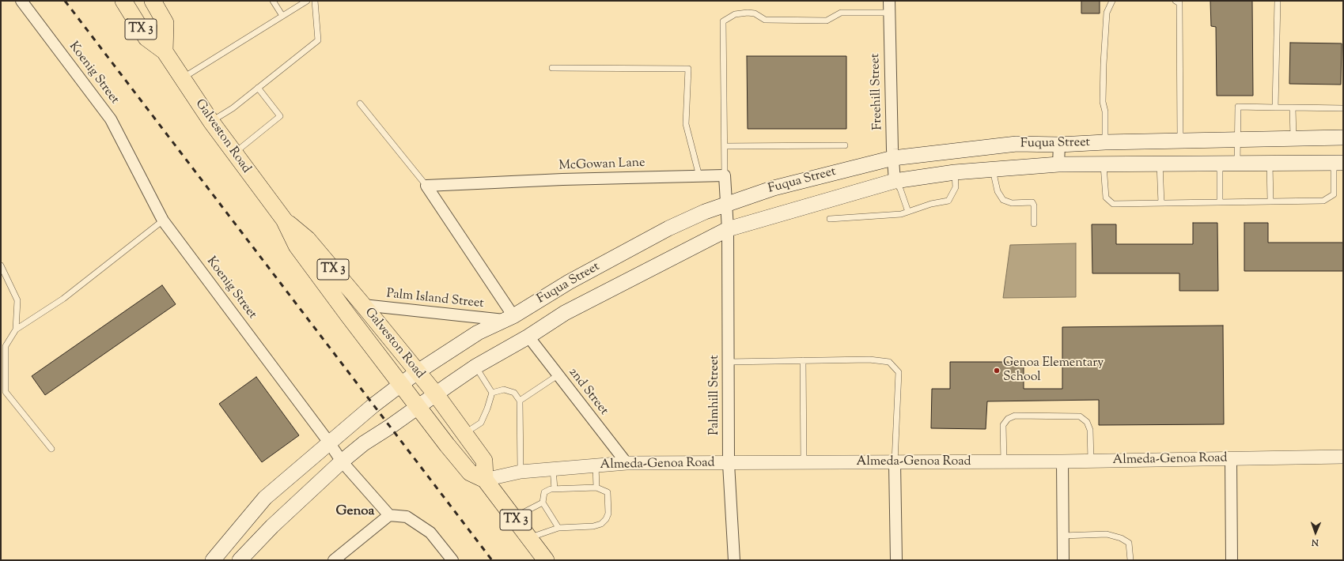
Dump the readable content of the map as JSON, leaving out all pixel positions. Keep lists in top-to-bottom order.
{
  "streets": {
    "main road": ["TX 3", "Galveston Road", "Fuqua Street"],
    "street": [
      "Koenig Street",
      "Freehill Street",
      "McGowan Lane",
      "Palm Island Street",
      "2nd Street",
      "Palmhill Street",
      "Almeda-Genoa Road"
    ]
  },
  "crossings": [
    ["TX 3", "Galveston Road"],
    ["Koenig Street", "Fuqua Street"],
    ["Freehill Street", "Fuqua Street"],
    ["Galveston Road", "Fuqua Street"],
    ["Galveston Road", "Palm Island Street"],
    ["Galveston Road", "Almeda-Genoa Road"],
    ["Fuqua Street", "Palm Island Street"],
    ["Fuqua Street", "2nd Street"],
    ["Fuqua Street", "Palmhill Street"],
    ["2nd Street", "Almeda-Genoa Road"],
    ["Palmhill Street", "Almeda-Genoa Road"]
  ],
  "districts": ["Genoa"],
  "places": ["Genoa Elementary School"],
  "north": "bottom"
}
